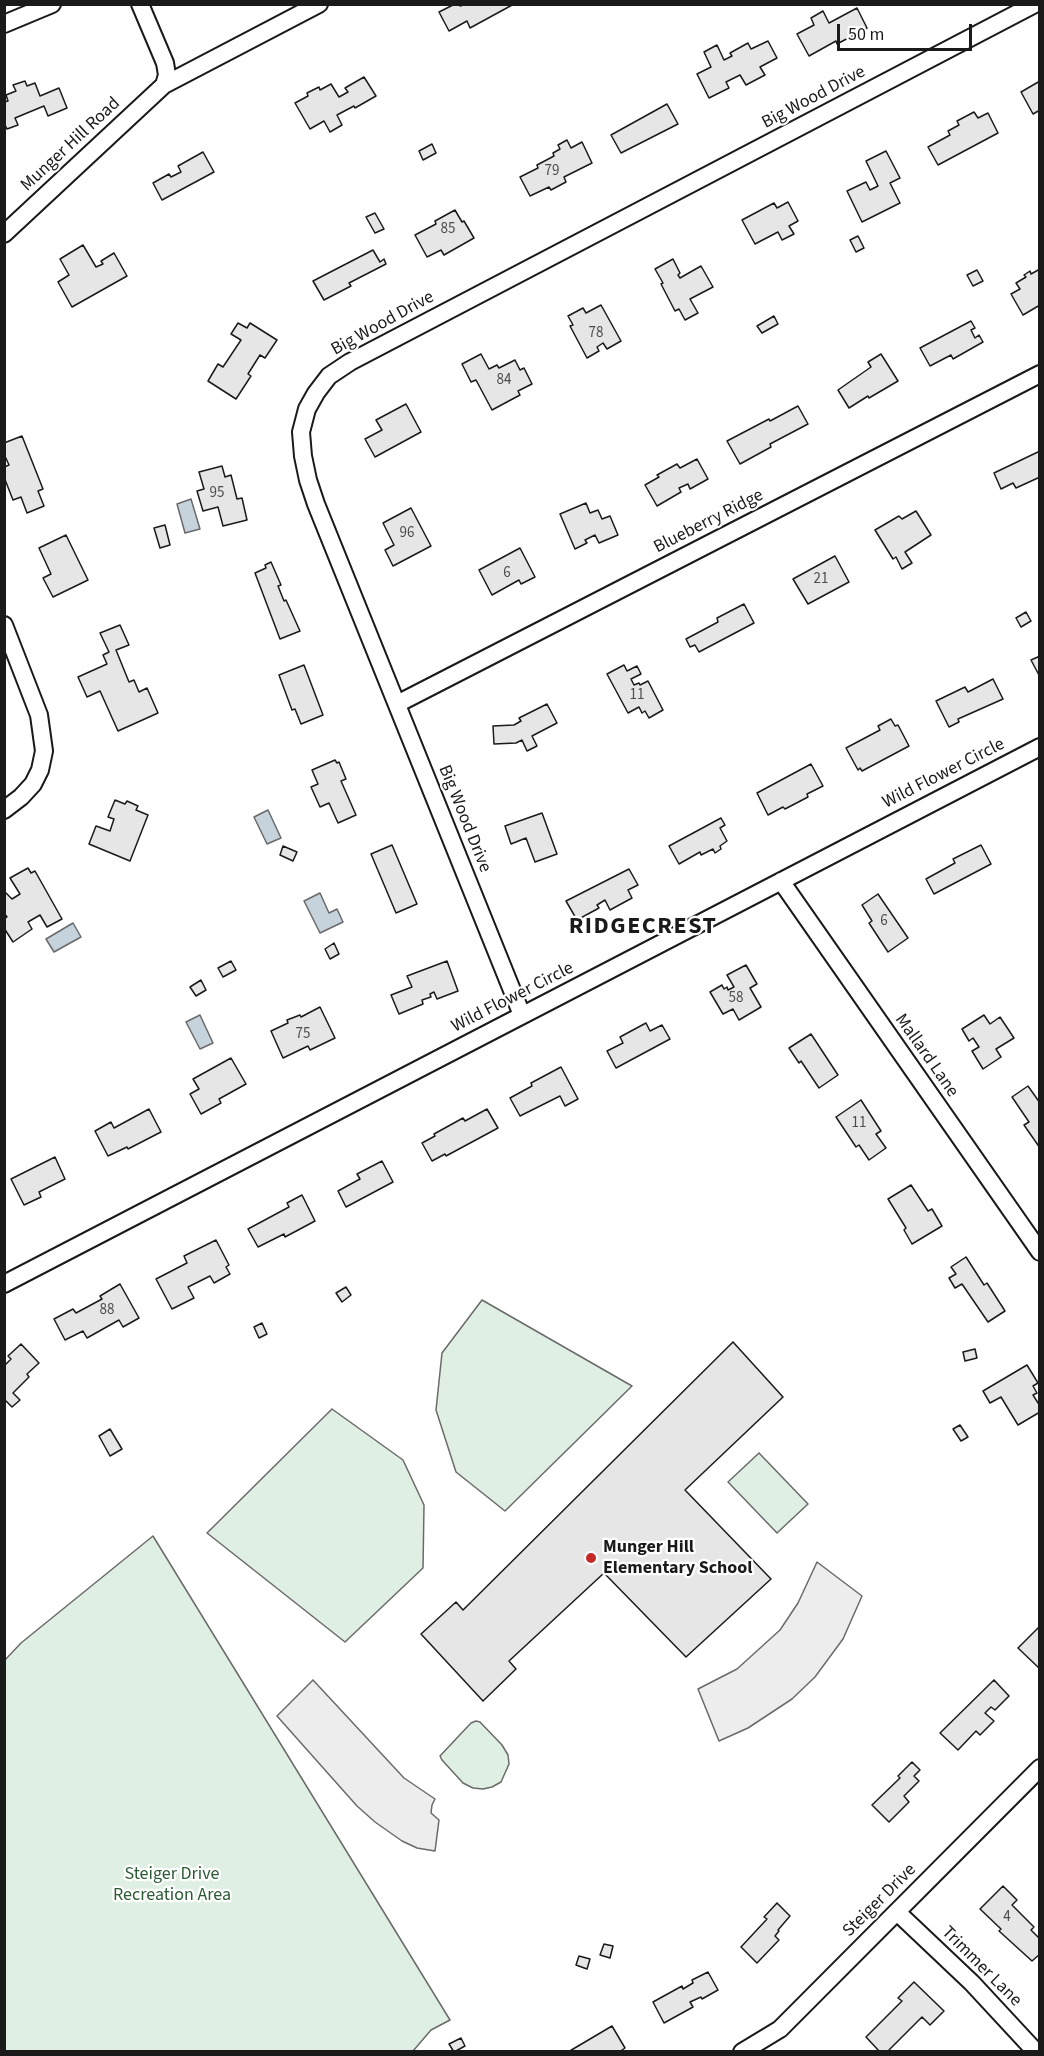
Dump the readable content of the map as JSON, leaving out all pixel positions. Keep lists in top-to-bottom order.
{
  "streets": {
    "street": [
      "Big Wood Drive",
      "Munger Hill Road",
      "Blueberry Ridge",
      "Wild Flower Circle",
      "Mallard Lane",
      "Steiger Drive",
      "Trimmer Lane"
    ]
  },
  "crossings": [
    ["Big Wood Drive", "Blueberry Ridge"],
    ["Big Wood Drive", "Wild Flower Circle"],
    ["Wild Flower Circle", "Mallard Lane"],
    ["Steiger Drive", "Trimmer Lane"]
  ],
  "districts": ["RIDGECREST"],
  "parks": ["Steiger Drive Recreation Area"],
  "places": ["Munger Hill Elementary School"],
  "house_numbers": [
    "79",
    "85",
    "78",
    "84",
    "95",
    "96",
    "6",
    "21",
    "11",
    "6",
    "58",
    "75",
    "11",
    "88",
    "4"
  ],
  "scale_bar": "50 m"
}
